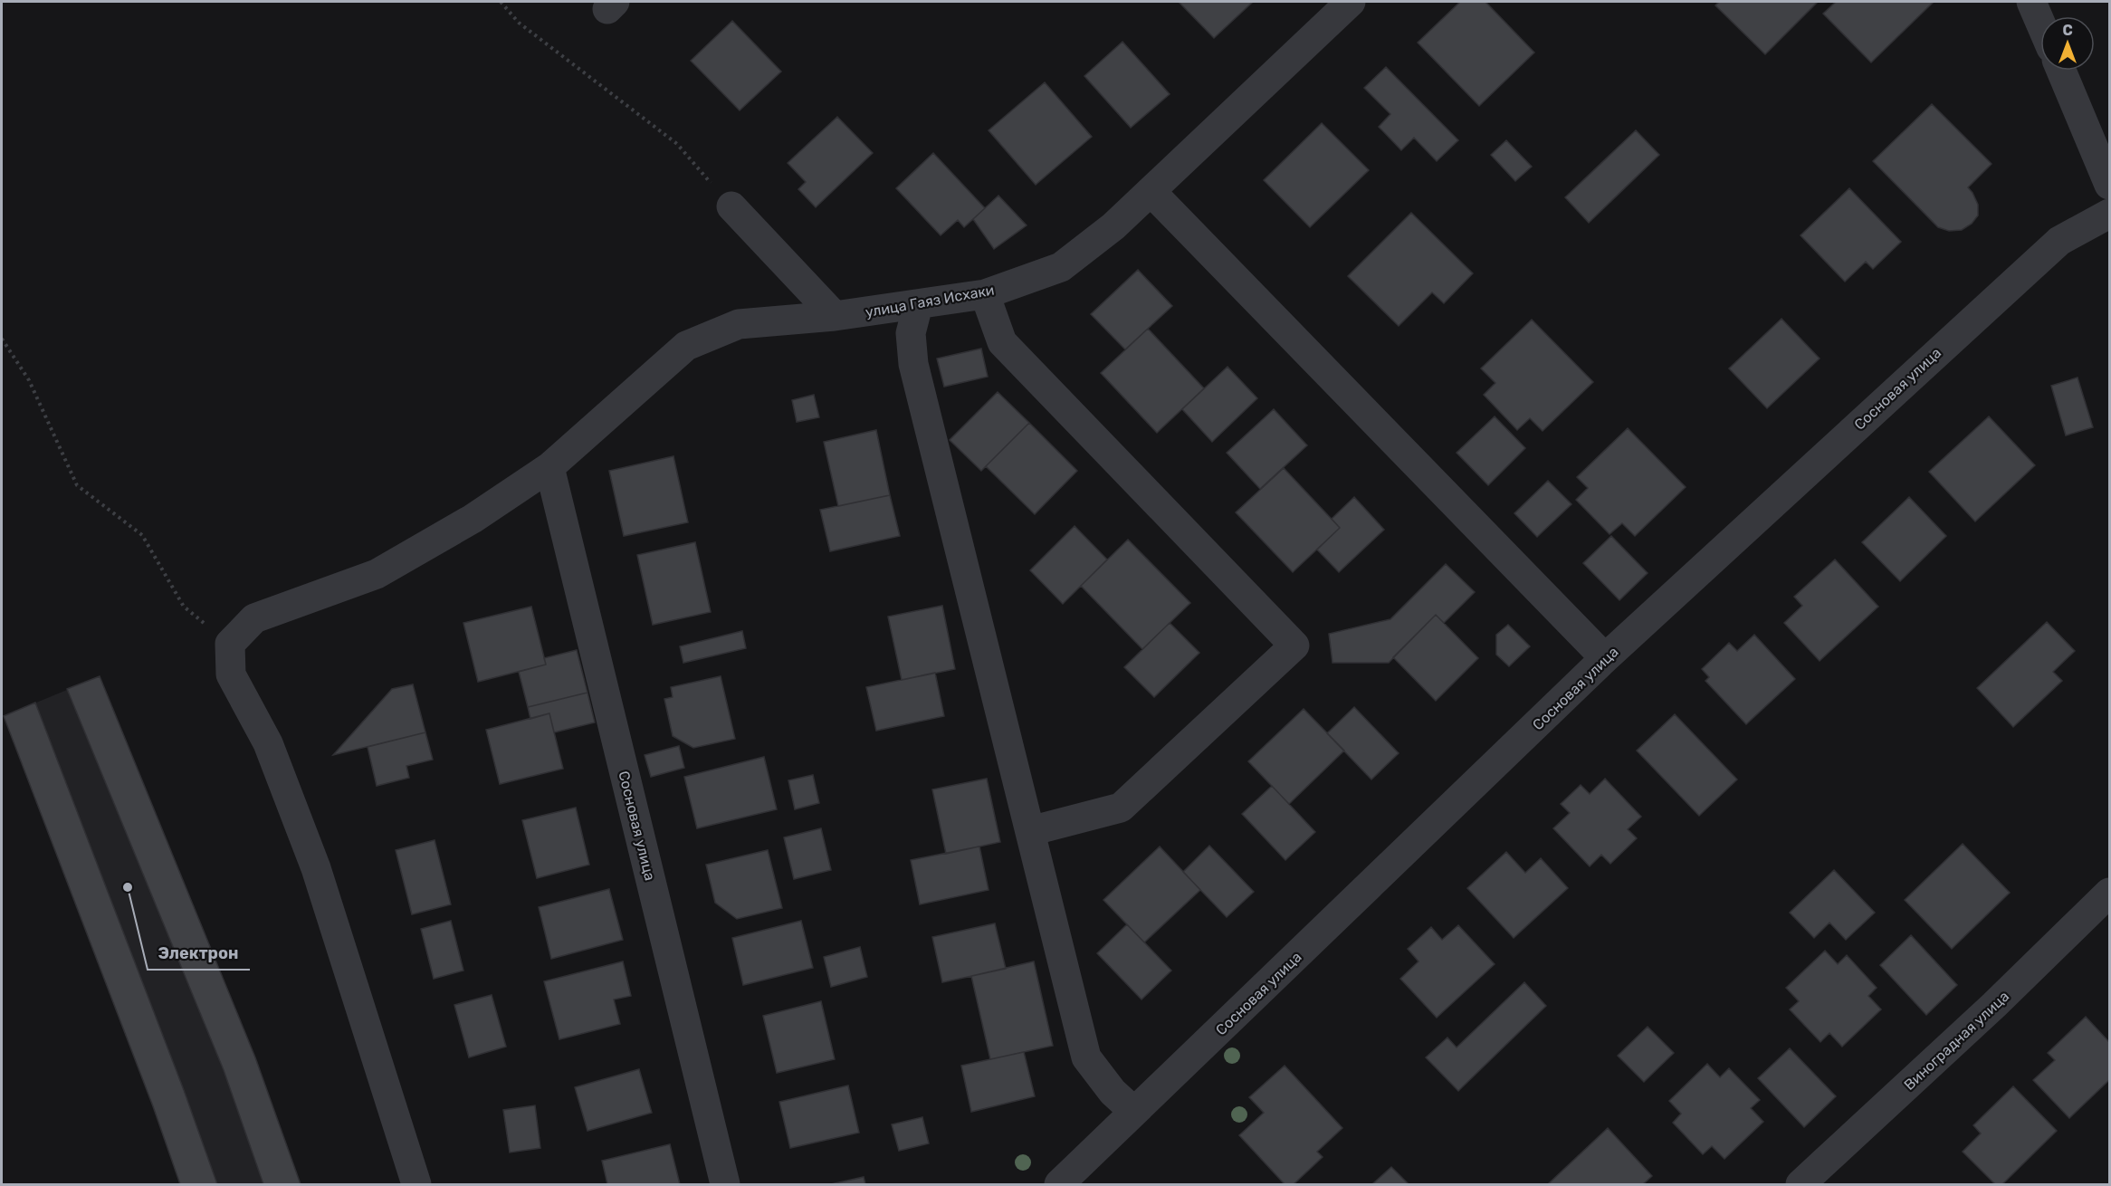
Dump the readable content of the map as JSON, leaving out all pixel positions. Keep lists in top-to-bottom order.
{
  "streets": {
    "street": ["улица Гаяз Исхаки", "Сосновая улица", "Виноградная улица"]
  },
  "crossings": [
    ["улица Гаяз Исхаки", "Сосновая улица"]
  ],
  "places": ["Электрон"],
  "north": "top"
}
